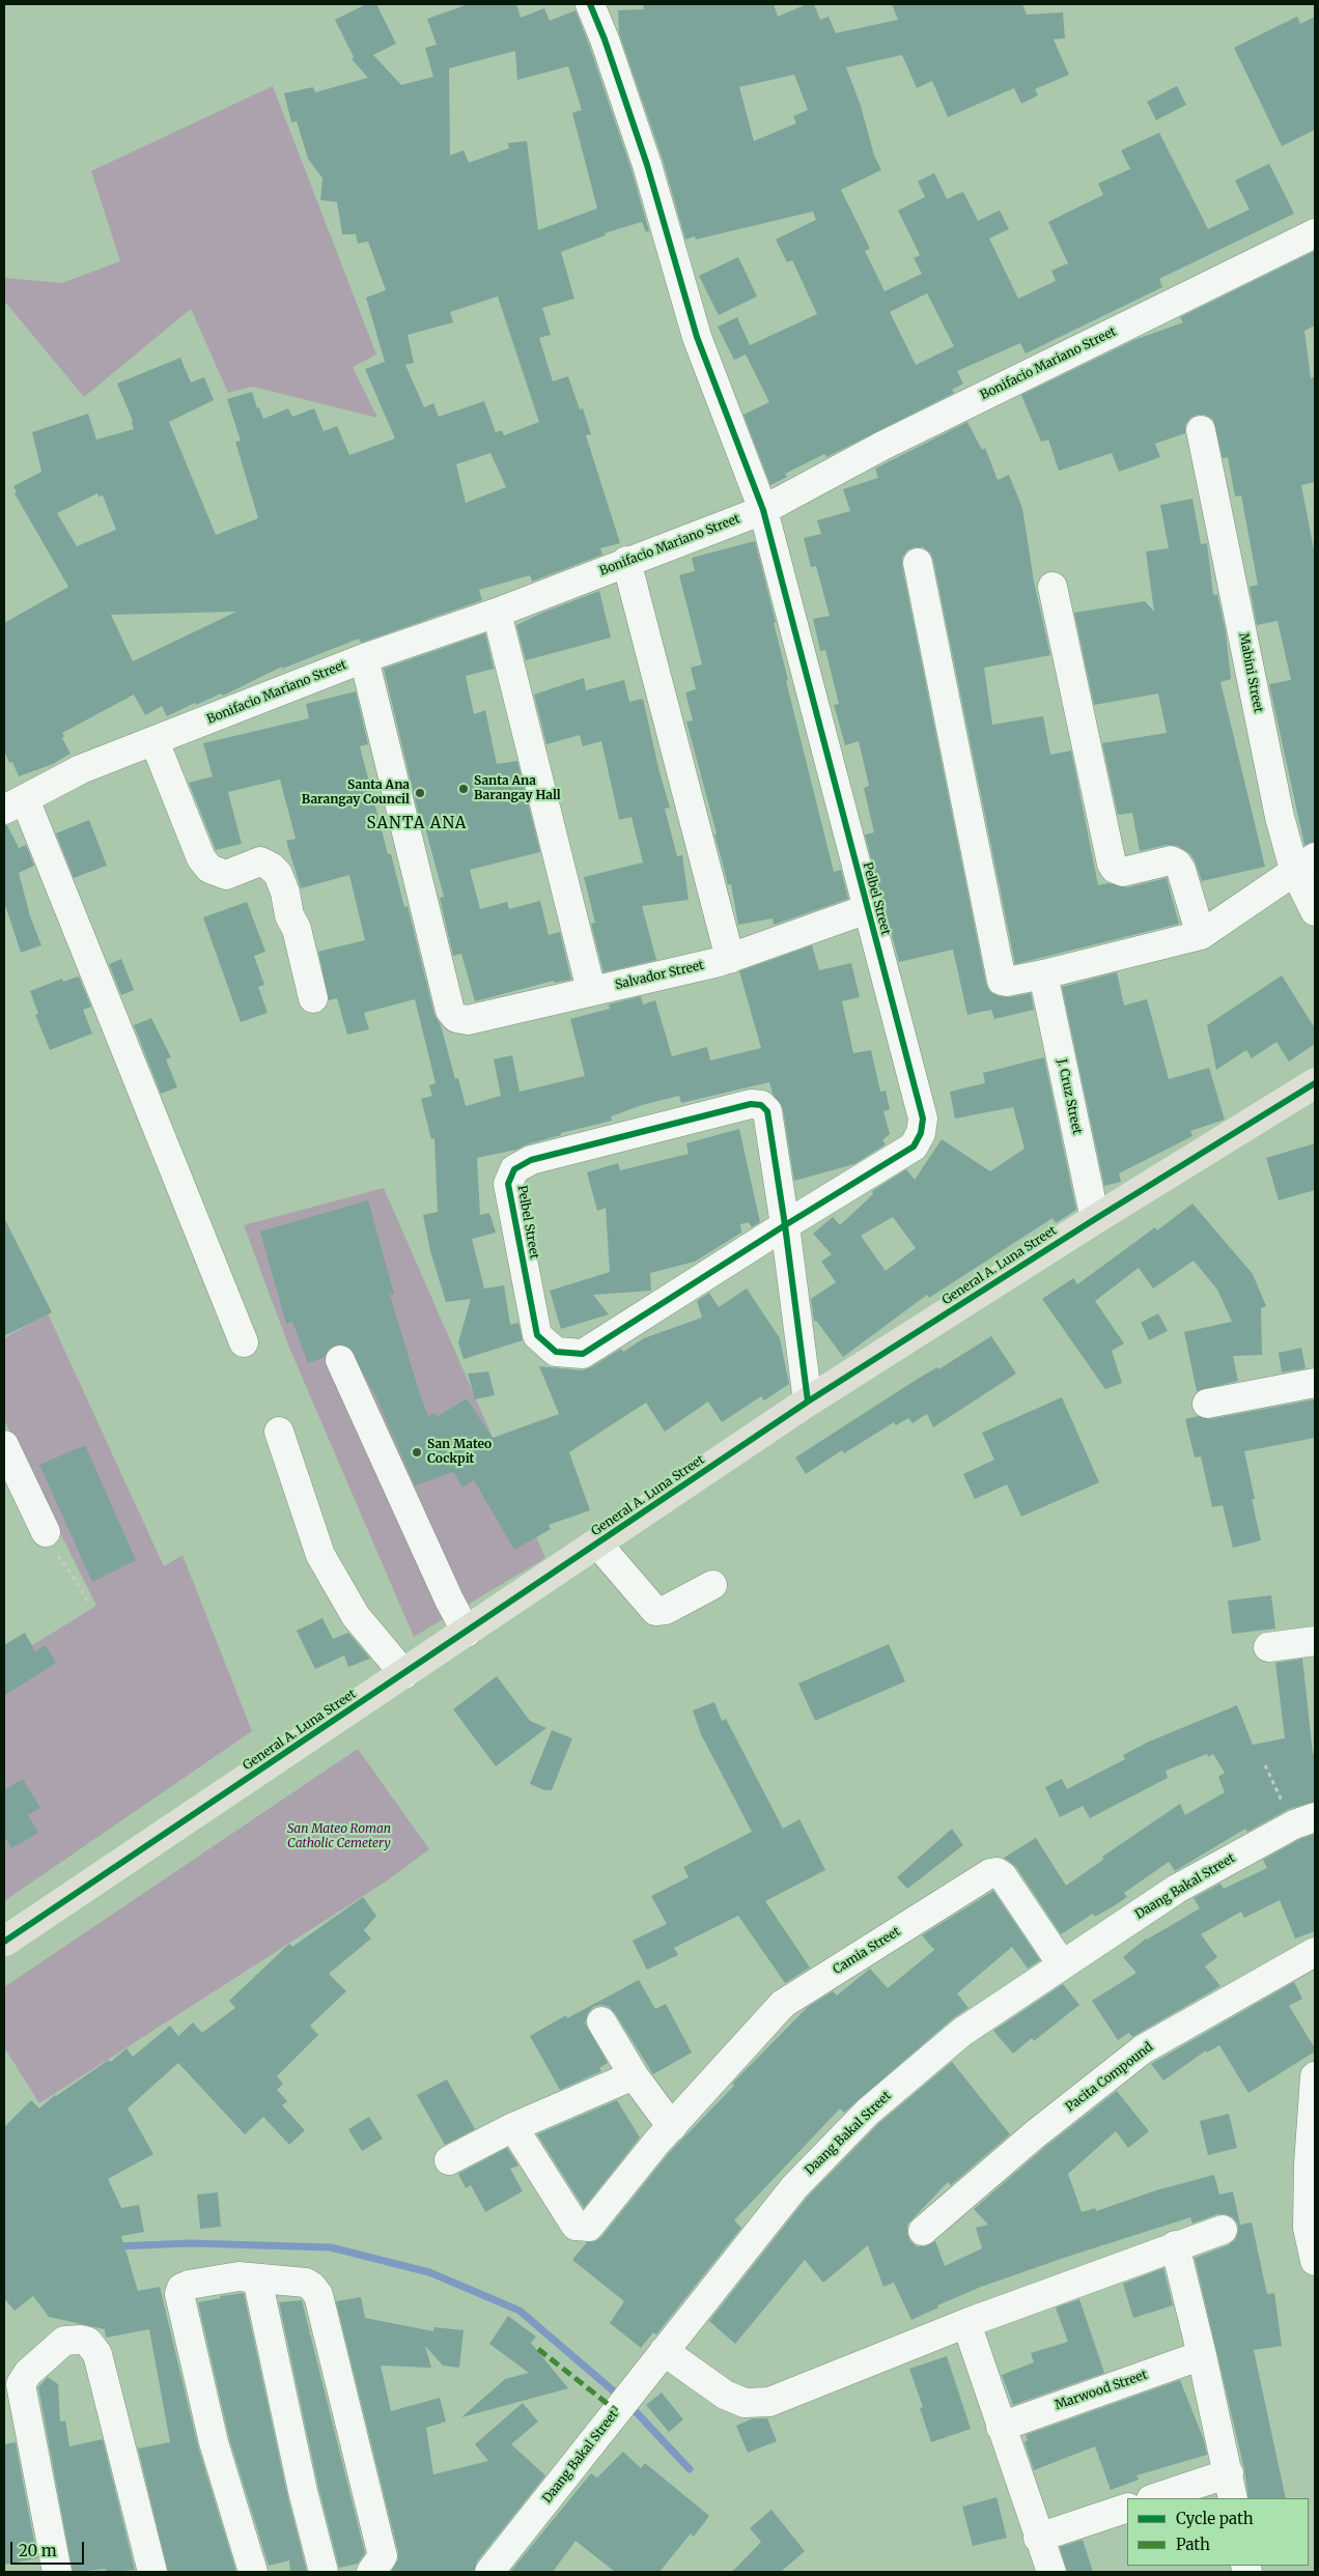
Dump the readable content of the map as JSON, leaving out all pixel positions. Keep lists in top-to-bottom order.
{
  "streets": {
    "main road": ["General A. Luna Street"],
    "street": [
      "Bonifacio Mariano Street",
      "Mabini Street",
      "Pelbel Street",
      "Salvador Street",
      "J. Cruz Street",
      "Daang Bakal Street",
      "Camia Street",
      "Pacita Compound",
      "Marwood Street"
    ]
  },
  "crossings": [
    ["Bonifacio Mariano Street", "Pelbel Street"],
    ["Bonifacio Mariano Street", "Salvador Street"],
    ["Pelbel Street", "Salvador Street"],
    ["Pelbel Street", "General A. Luna Street"],
    ["J. Cruz Street", "General A. Luna Street"],
    ["Daang Bakal Street", "Camia Street"]
  ],
  "districts": ["SANTA ANA"],
  "parks": ["San Mateo Roman Catholic Cemetery"],
  "places": ["Santa Ana Barangay Hall", "Santa Ana Barangay Council", "San Mateo Cockpit"],
  "legend": ["Cycle path", "Path"],
  "scale_bar": "20 m"
}
